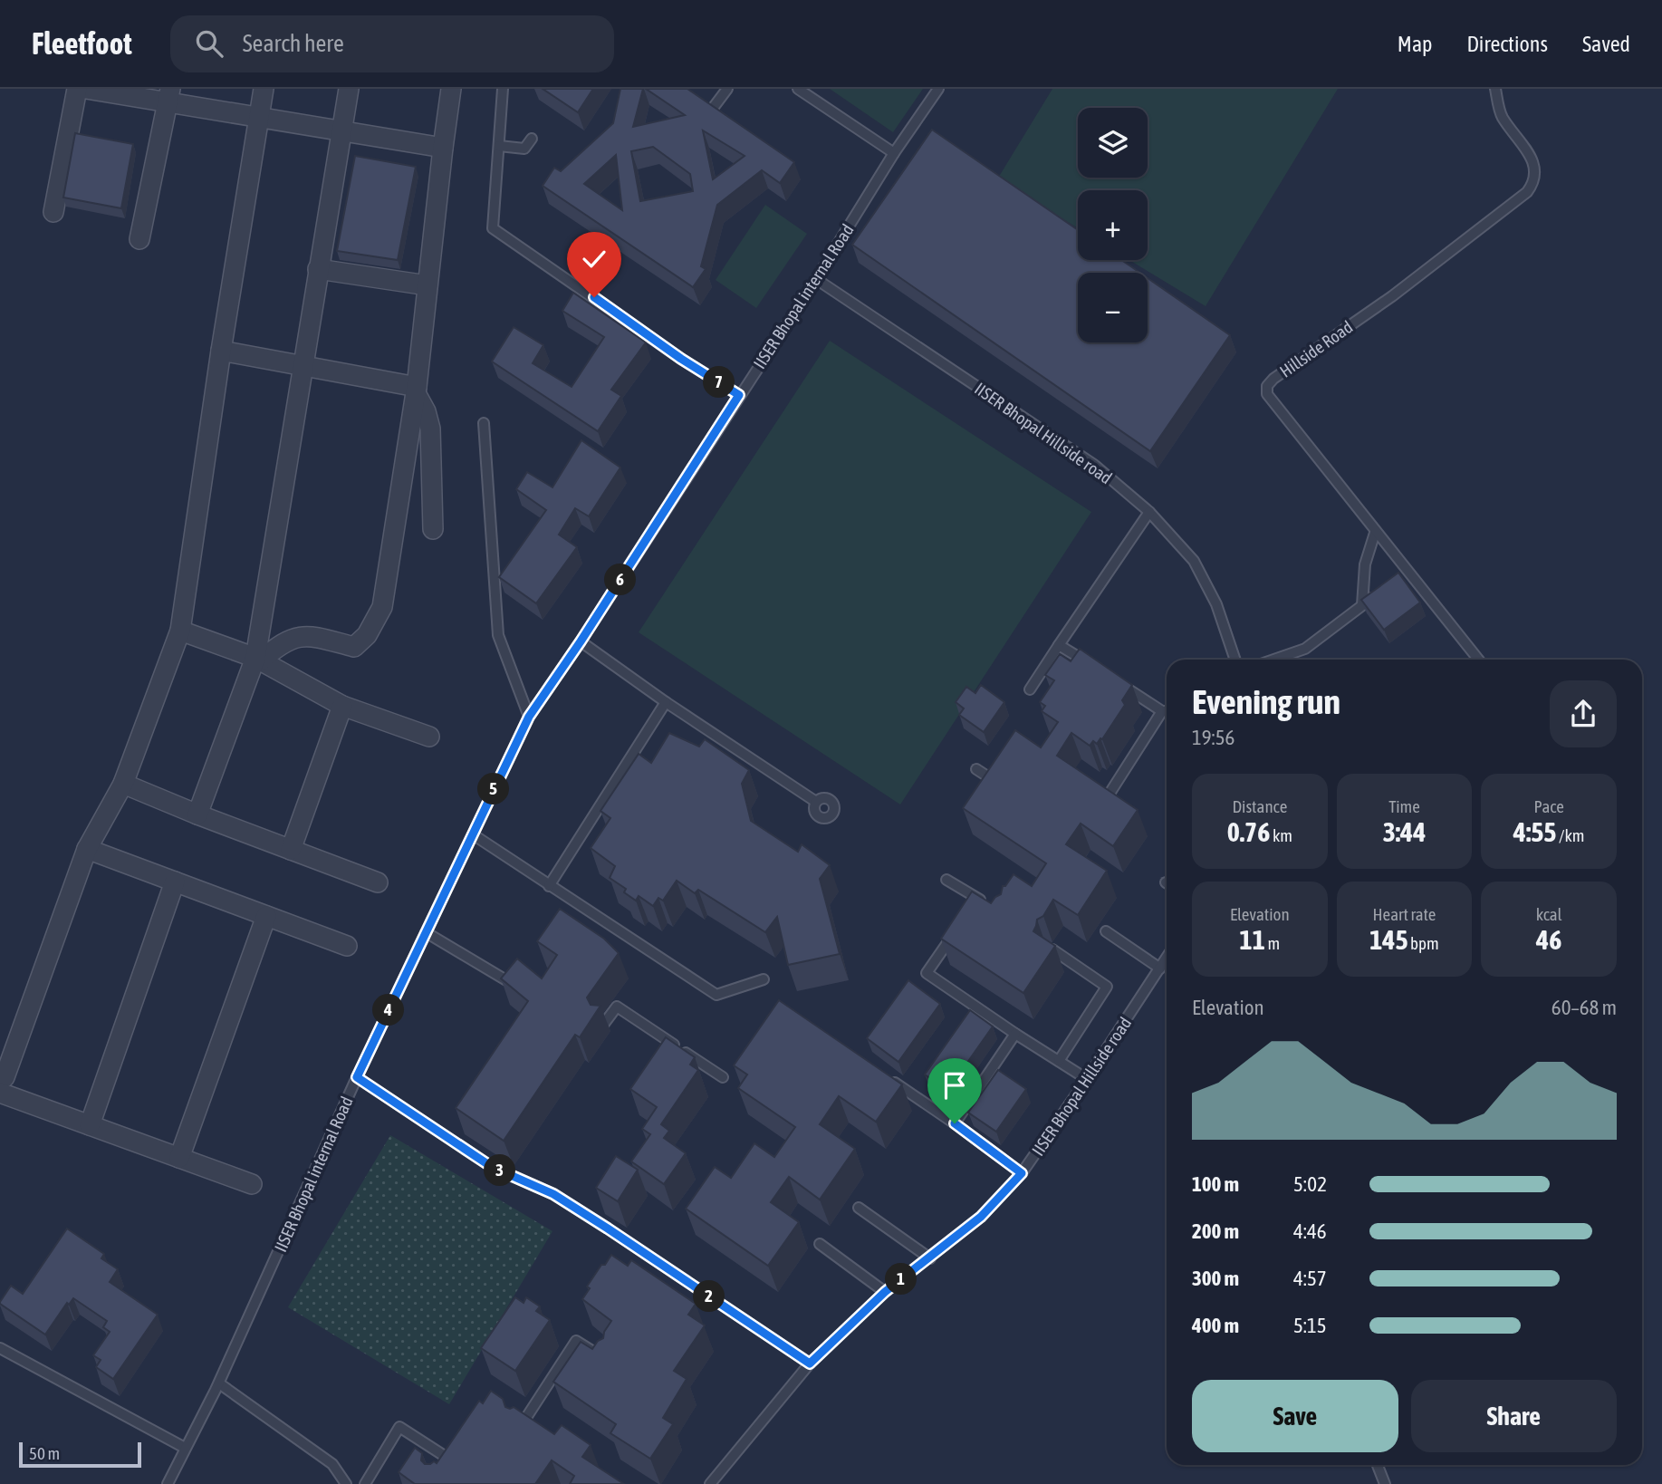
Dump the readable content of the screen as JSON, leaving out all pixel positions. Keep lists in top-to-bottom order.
{
  "streets": {
    "lane": ["IISER Bhopal internal Road", "Hillside Road", "IISER Bhopal Hillside road"]
  },
  "crossings": [
    ["IISER Bhopal internal Road", "IISER Bhopal Hillside road"]
  ],
  "scale_bar": "50 m",
  "page": {
    "header": "Fleetfoot",
    "search": "Search here",
    "nav": ["Map", "Directions", "Saved"],
    "map_buttons": ["+", "−"],
    "pins": [
      "7",
      "6",
      "5",
      "4",
      "3",
      "1",
      "2"
    ],
    "heading": ["Evening run", "19:56"],
    "stats": [
      ["Distance", "0.76 km"],
      ["Time", "3:44"],
      ["Pace", "4:55 /km"],
      ["Elevation", "11 m"],
      ["Heart rate", "145 bpm"],
      ["kcal", "46"]
    ],
    "chart": ["Elevation", "60–68 m"],
    "list": [
      {
        "name": "100 m",
        "note": "5:02"
      },
      {
        "name": "200 m",
        "note": "4:46"
      },
      {
        "name": "300 m",
        "note": "4:57"
      },
      {
        "name": "400 m",
        "note": "5:15"
      }
    ],
    "buttons": ["Save", "Share"],
    "scale": "50 m"
  }
}
